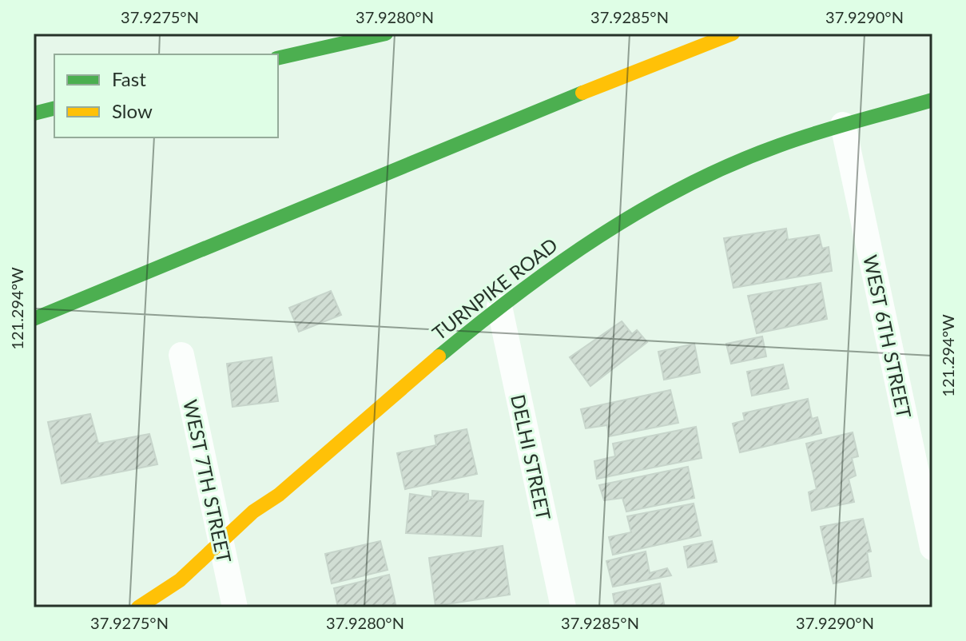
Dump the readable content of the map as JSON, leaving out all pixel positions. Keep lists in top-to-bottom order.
{
  "streets": {
    "main road": ["TURNPIKE ROAD"],
    "street": ["WEST 6TH STREET", "DELHI STREET", "WEST 7TH STREET"]
  },
  "crossings": [
    ["TURNPIKE ROAD", "WEST 6TH STREET"],
    ["TURNPIKE ROAD", "DELHI STREET"],
    ["TURNPIKE ROAD", "WEST 7TH STREET"]
  ],
  "legend": ["Fast", "Slow"],
  "coordinates": [
    "37.9275°N",
    "37.9280°N",
    "37.9285°N",
    "37.9290°N",
    "121.294°W"
  ]
}
